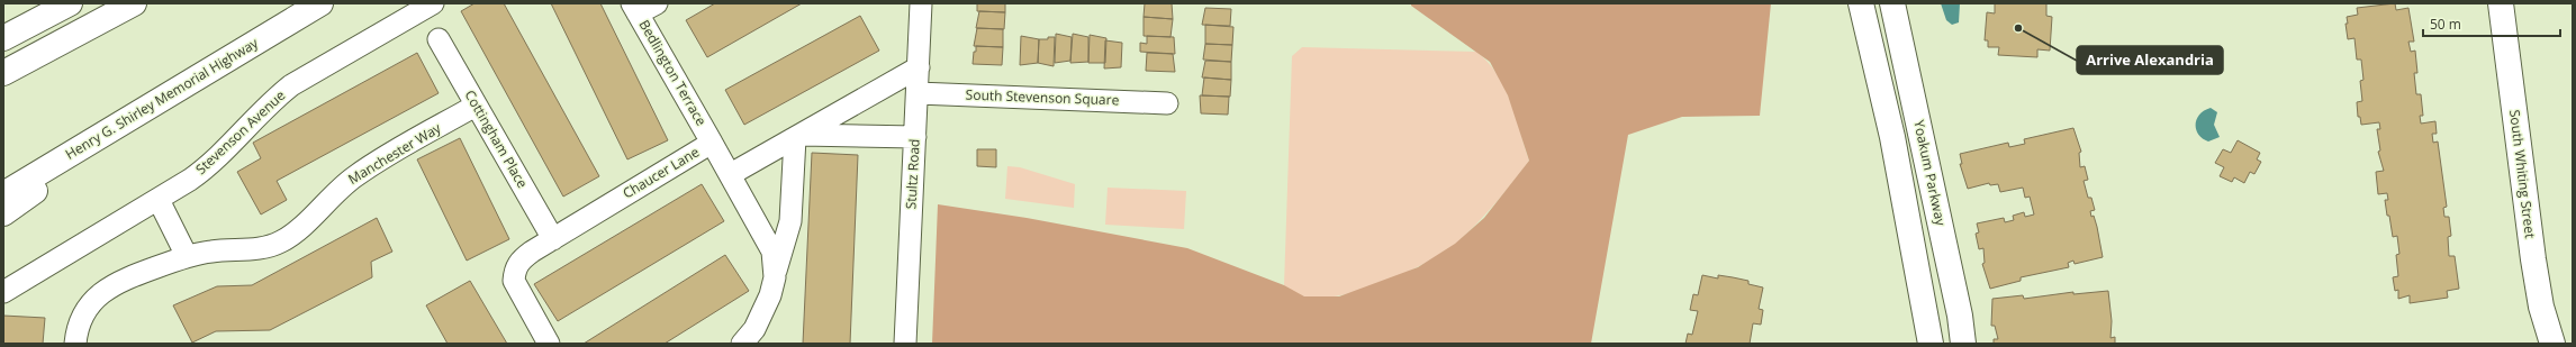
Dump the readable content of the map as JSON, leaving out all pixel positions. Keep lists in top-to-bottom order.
{
  "streets": {
    "main road": ["Henry G. Shirley Memorial Highway", "Yoakum Parkway", "South Whiting Street"],
    "street": [
      "Bedlington Terrace",
      "South Stevenson Square",
      "Stevenson Avenue",
      "Cottingham Place",
      "Manchester Way",
      "Chaucer Lane",
      "Stultz Road"
    ]
  },
  "crossings": [
    ["Bedlington Terrace", "Chaucer Lane"],
    ["South Stevenson Square", "Stultz Road"],
    ["Cottingham Place", "Manchester Way"],
    ["Cottingham Place", "Chaucer Lane"]
  ],
  "places": ["Arrive Alexandria"],
  "scale_bar": "50 m"
}
